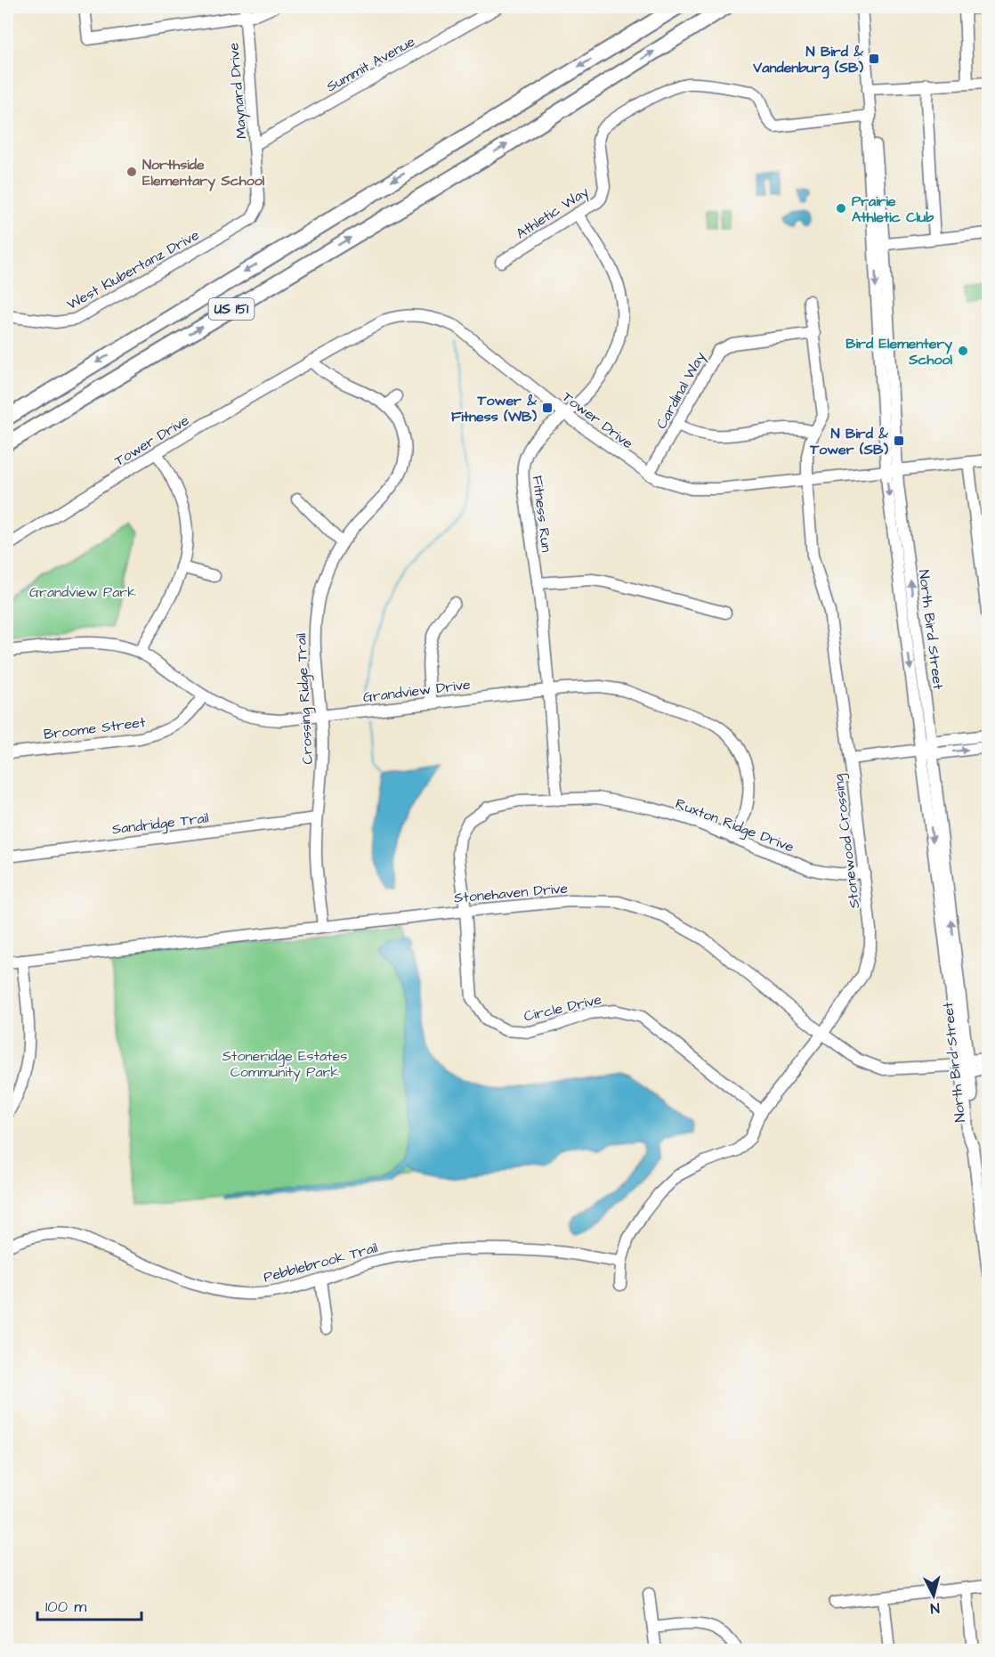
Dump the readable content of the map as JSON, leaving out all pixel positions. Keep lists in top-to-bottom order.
{
  "streets": {
    "highway": ["US 151"],
    "street": [
      "Summit Avenue",
      "Maynard Drive",
      "Athletic Way",
      "West Klubertanz Drive",
      "Cardinal Way",
      "Tower Drive",
      "Fitness Run",
      "North Bird Street",
      "Grandview Drive",
      "Crossing Ridge Trail",
      "Broome Street",
      "Sandridge Trail",
      "Ruxton Ridge Drive",
      "Stonewood Crossing",
      "Stonehaven Drive",
      "Circle Drive",
      "Pebblebrook Trail"
    ]
  },
  "crossings": [
    ["Summit Avenue", "Maynard Drive"],
    ["Maynard Drive", "West Klubertanz Drive"],
    ["Athletic Way", "Fitness Run"],
    ["Athletic Way", "North Bird Street"],
    ["Cardinal Way", "Tower Drive"],
    ["Cardinal Way", "Stonewood Crossing"],
    ["Tower Drive", "Fitness Run"],
    ["Tower Drive", "North Bird Street"],
    ["Tower Drive", "Stonewood Crossing"],
    ["Fitness Run", "Grandview Drive"],
    ["Fitness Run", "Ruxton Ridge Drive"],
    ["North Bird Street", "Stonehaven Drive"],
    ["Grandview Drive", "Crossing Ridge Trail"],
    ["Grandview Drive", "Broome Street"],
    ["Grandview Drive", "Ruxton Ridge Drive"],
    ["Crossing Ridge Trail", "Sandridge Trail"],
    ["Crossing Ridge Trail", "Stonehaven Drive"],
    ["Ruxton Ridge Drive", "Stonewood Crossing"],
    ["Ruxton Ridge Drive", "Stonehaven Drive"],
    ["Ruxton Ridge Drive", "Circle Drive"],
    ["Stonewood Crossing", "Stonehaven Drive"],
    ["Stonewood Crossing", "Circle Drive"],
    ["Stonewood Crossing", "Pebblebrook Trail"],
    ["Stonehaven Drive", "Circle Drive"]
  ],
  "parks": ["Grandview Park", "Stoneridge Estates Community Park"],
  "places": {
    "transit": ["N Bird & Vandenburg (SB)", "Tower & Fitness (WB)", "N Bird & Tower (SB)"],
    "other": ["Northside Elementary School", "Prairie Athletic Club", "Bird Elementery School"]
  },
  "scale_bar": "100 m",
  "north": "bottom"
}
